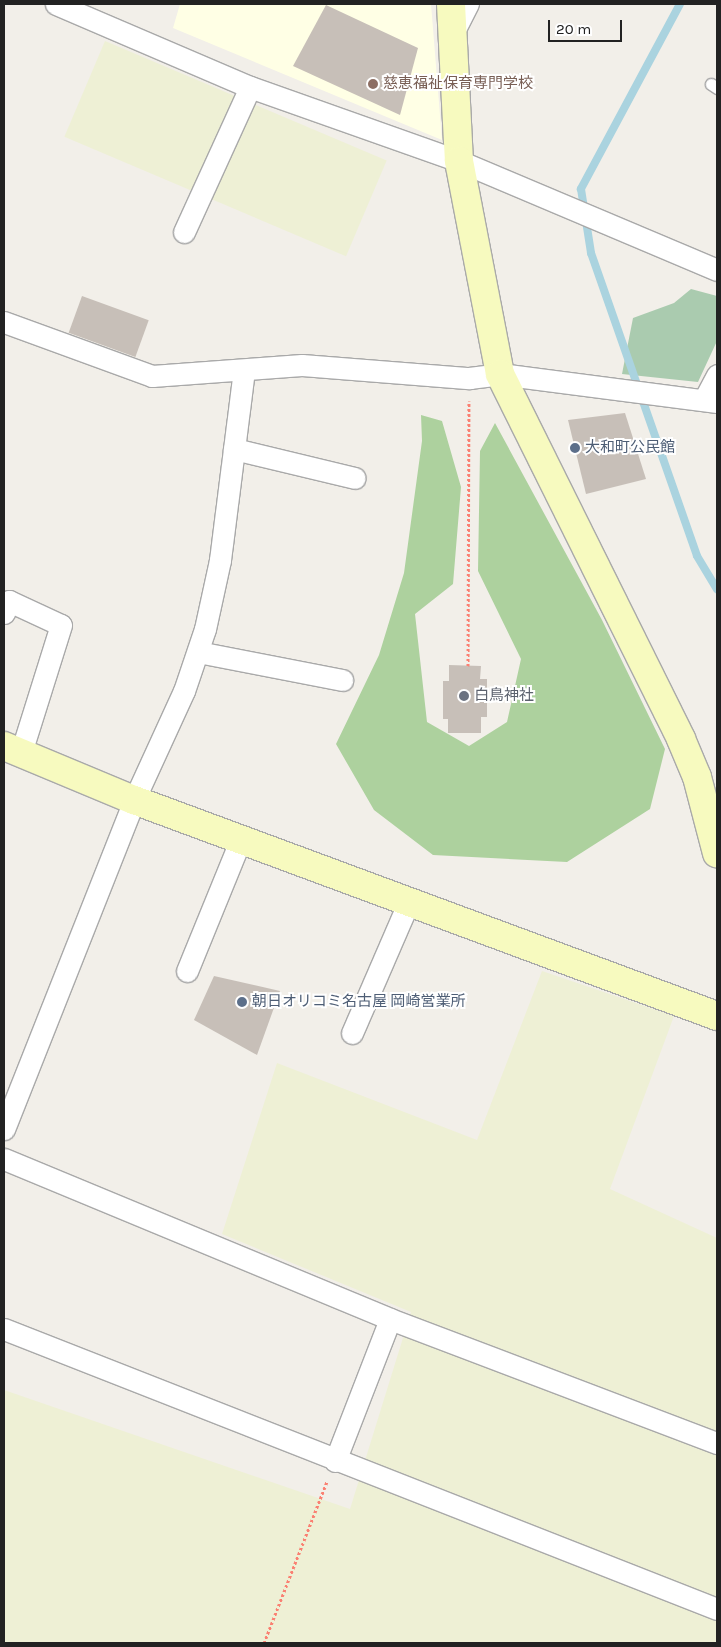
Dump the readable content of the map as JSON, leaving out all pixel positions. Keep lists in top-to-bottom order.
{
  "places": [
    "慈恵福祉保育専門学校",
    "大和町公民館",
    "白鳥神社",
    "朝日オリコミ名古屋 岡崎営業所"
  ],
  "scale_bar": "20 m"
}
